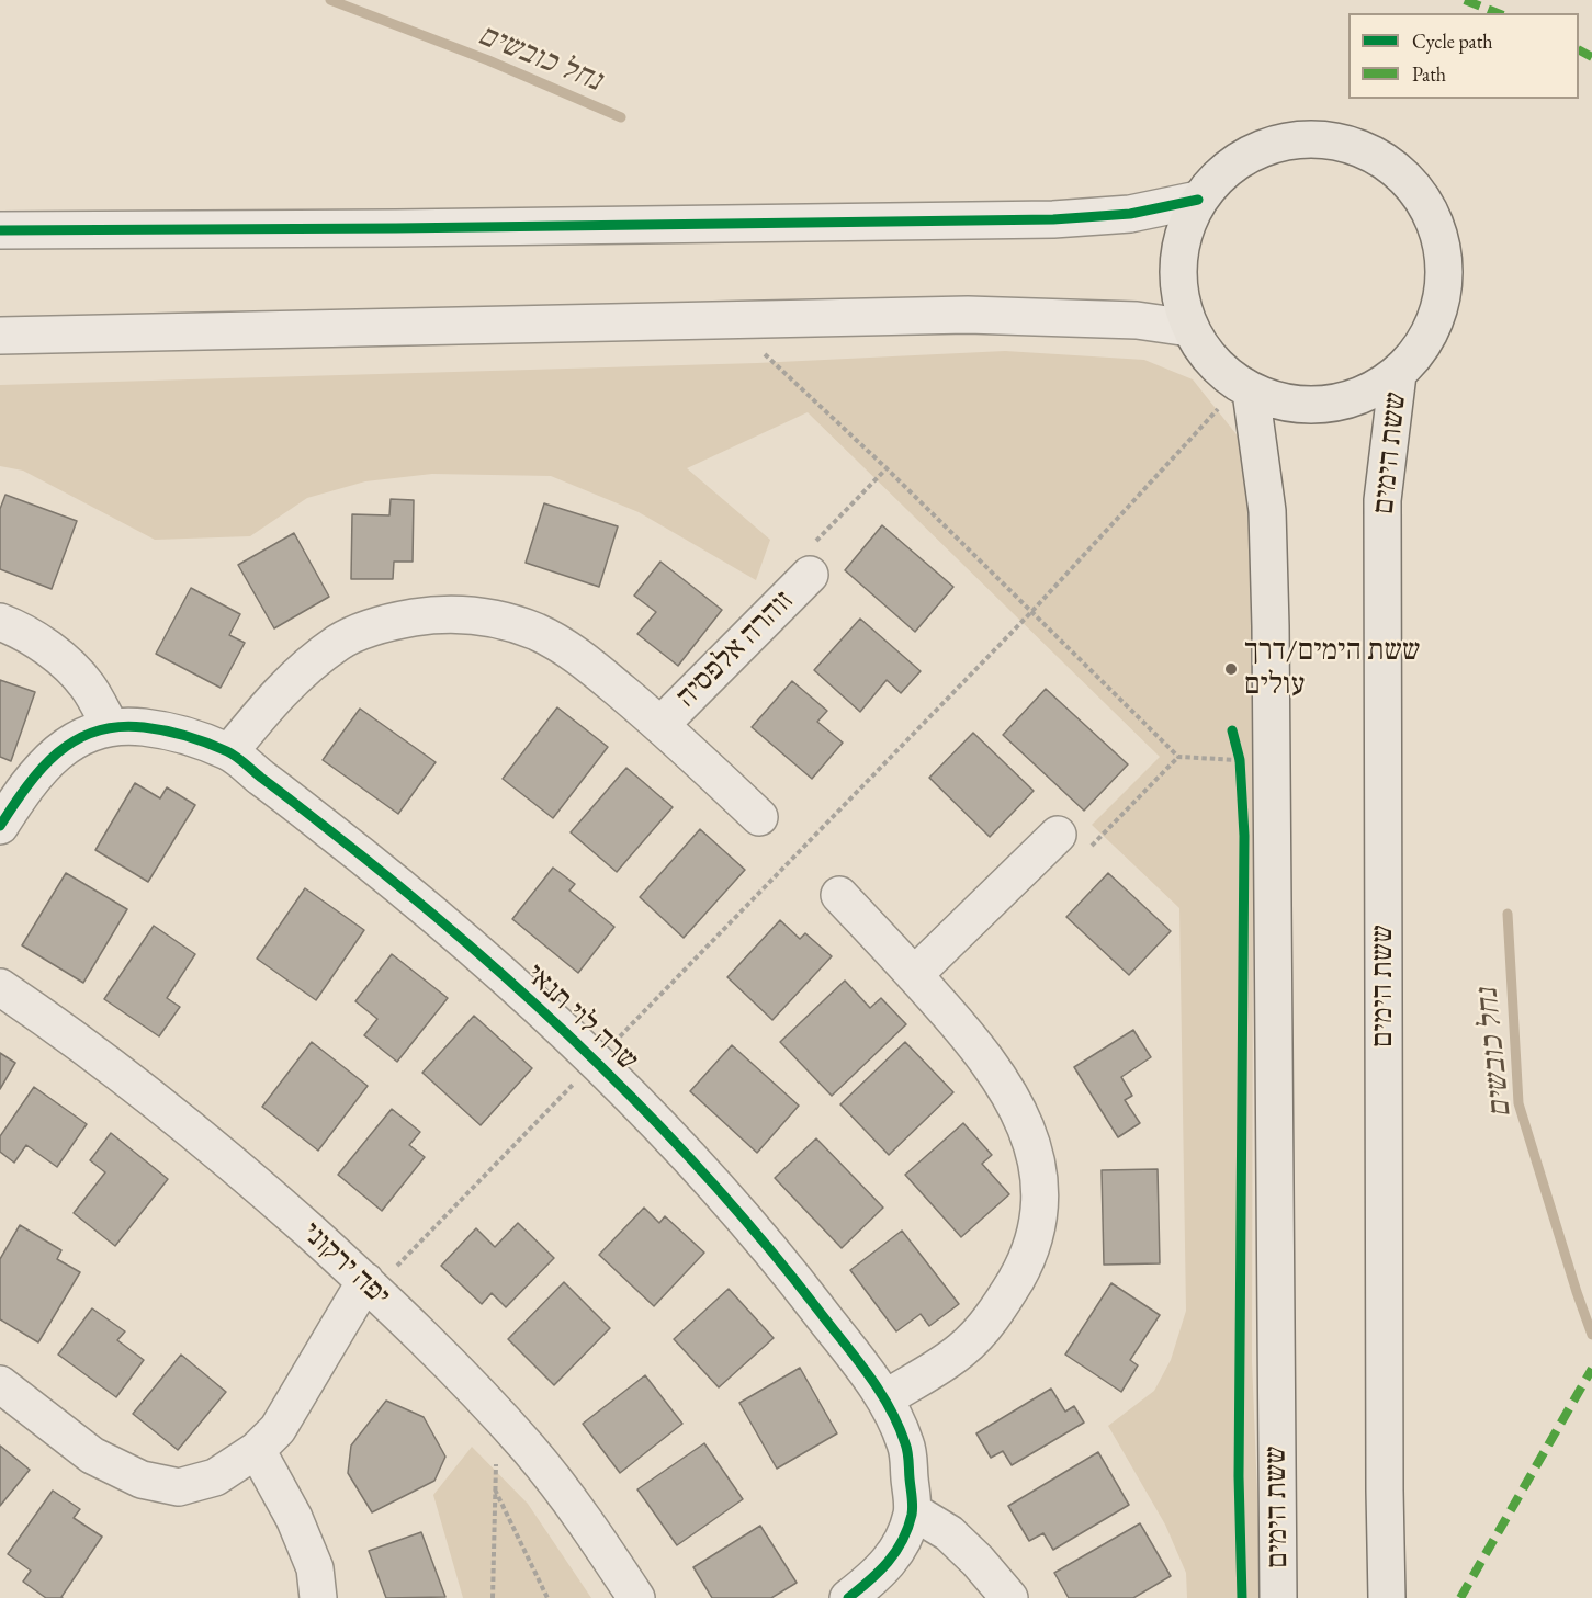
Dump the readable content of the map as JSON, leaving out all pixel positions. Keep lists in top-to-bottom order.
{
  "streets": {
    "main road": ["ששת הימים"],
    "street": ["זוהרה אלפסיה", "שרה לוי תנאי", "יפה ירקוני"]
  },
  "crossings": [
    ["זוהרה אלפסיה", "שרה לוי תנאי"]
  ],
  "water": ["נחל כובשים"],
  "places": ["ששת הימים/דרך עולים"],
  "legend": ["Cycle path", "Path"]
}
